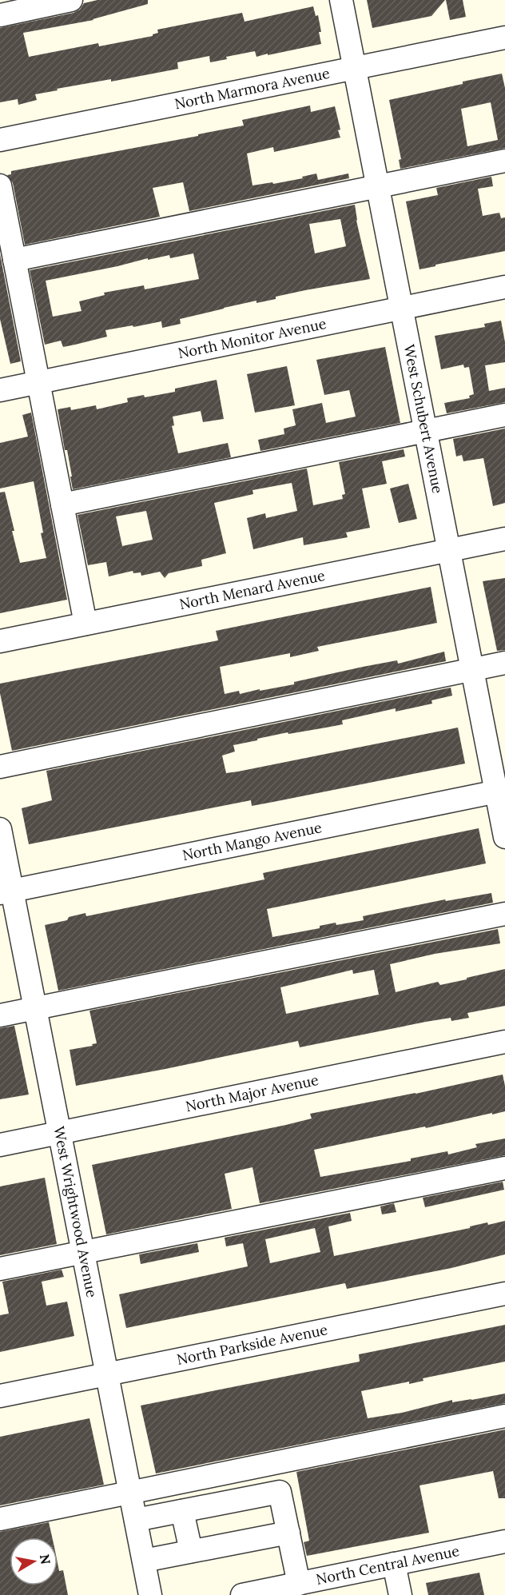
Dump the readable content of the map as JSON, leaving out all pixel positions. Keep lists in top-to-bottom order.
{
  "streets": {
    "street": [
      "North Marmora Avenue",
      "North Monitor Avenue",
      "West Schubert Avenue",
      "North Menard Avenue",
      "North Mango Avenue",
      "North Major Avenue",
      "West Wrightwood Avenue",
      "North Parkside Avenue",
      "North Central Avenue"
    ]
  },
  "crossings": [
    ["North Marmora Avenue", "West Schubert Avenue"],
    ["North Monitor Avenue", "West Schubert Avenue"],
    ["West Schubert Avenue", "North Menard Avenue"],
    ["West Schubert Avenue", "North Mango Avenue"],
    ["North Mango Avenue", "West Wrightwood Avenue"],
    ["North Major Avenue", "West Wrightwood Avenue"],
    ["West Wrightwood Avenue", "North Parkside Avenue"]
  ],
  "north": "right"
}
